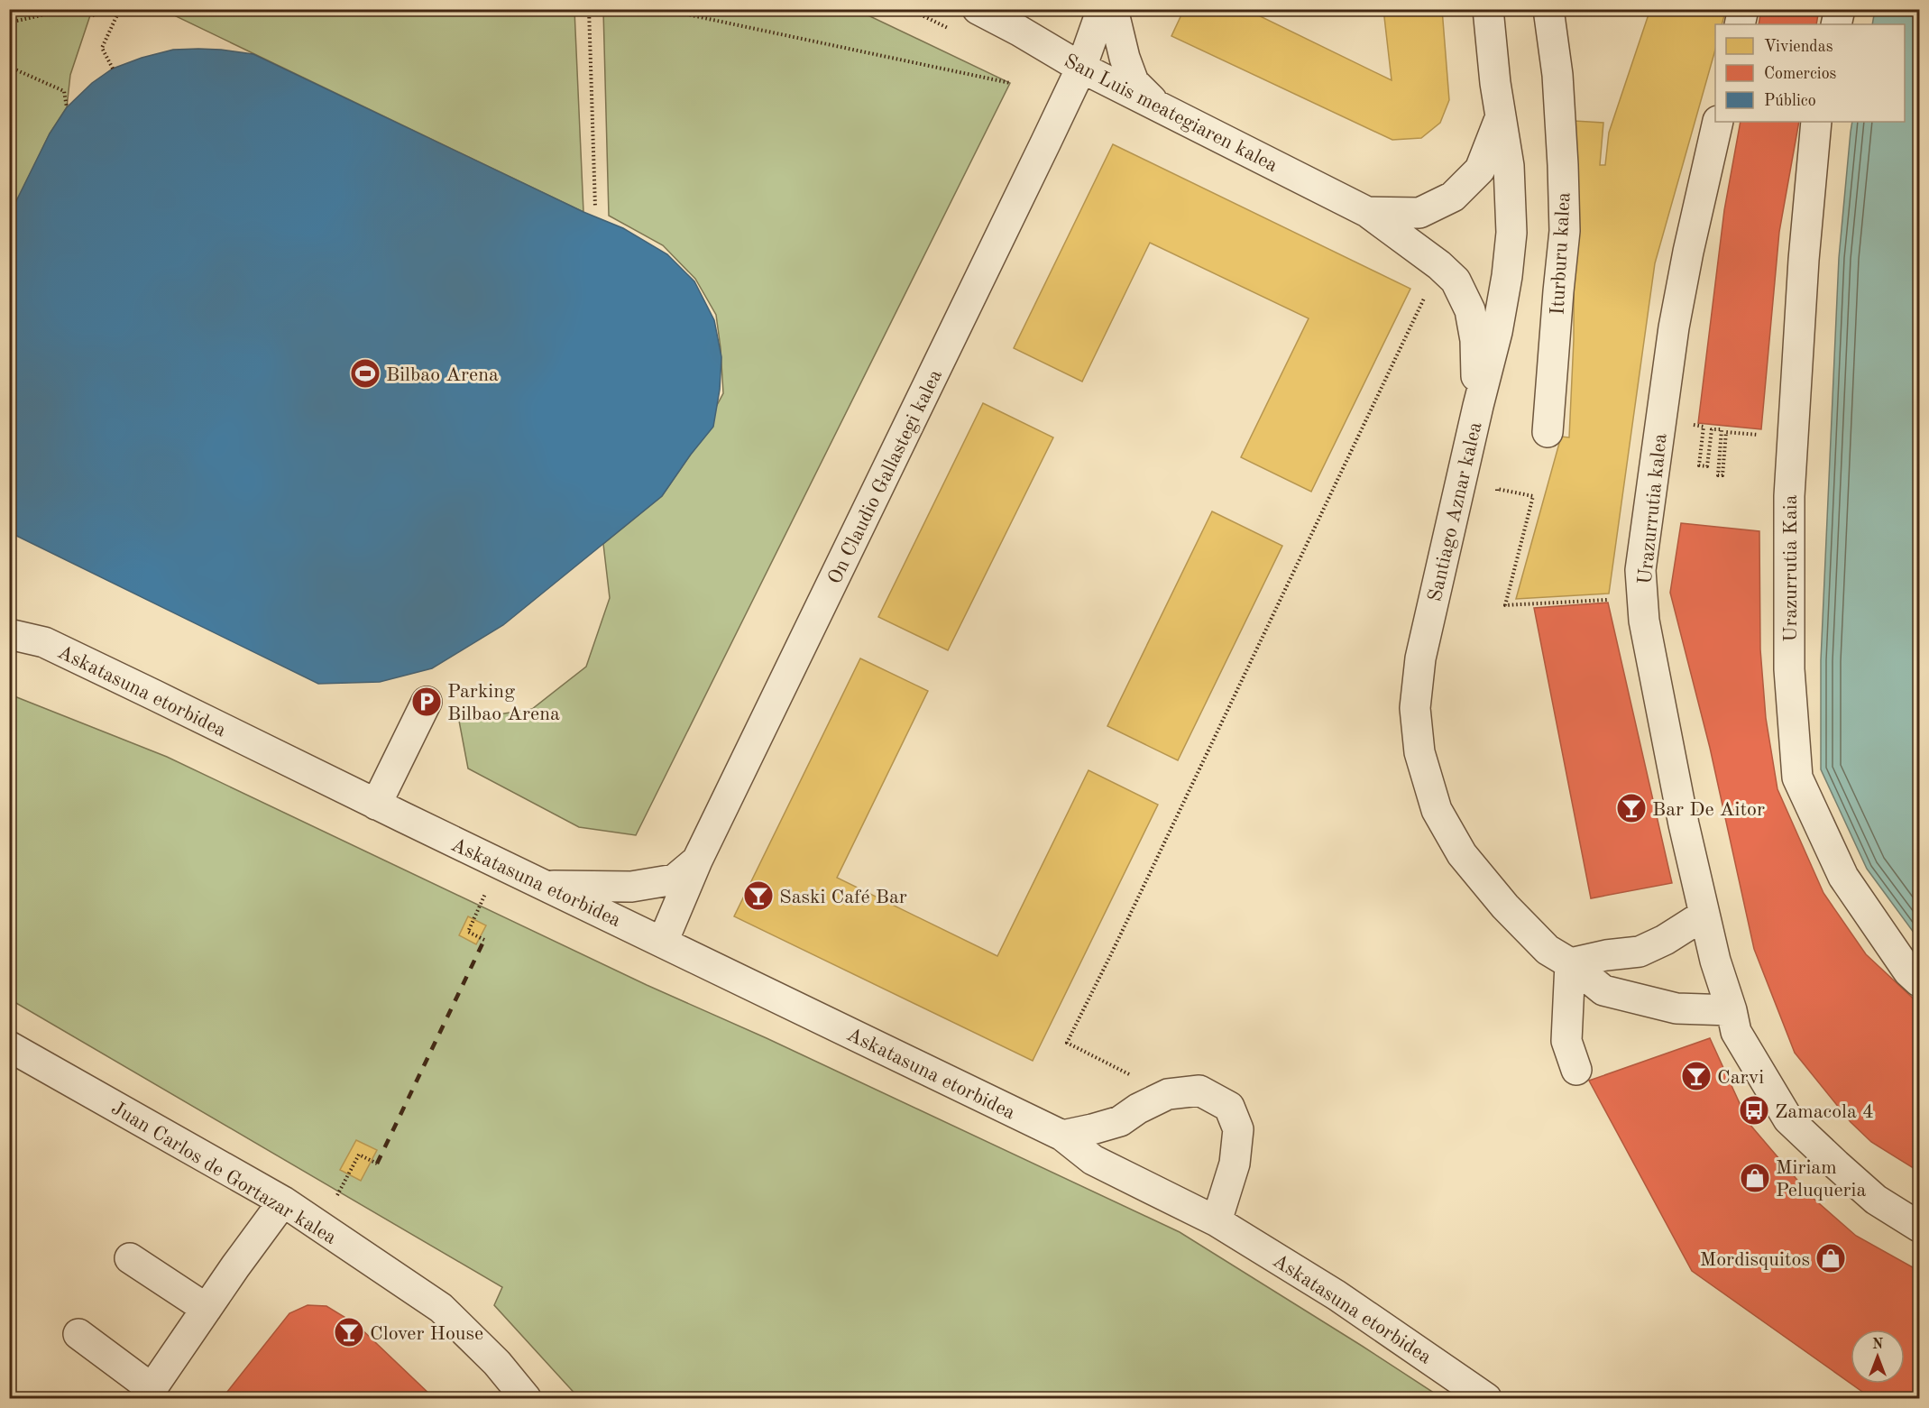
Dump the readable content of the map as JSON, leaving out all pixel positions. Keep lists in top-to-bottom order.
{
  "streets": {
    "street": [
      "San Luis meategiaren kalea",
      "Iturburu kalea",
      "On Claudio Gallastegi kalea",
      "Urazurrutia kalea",
      "Santiago Aznar kalea",
      "Urazurrutia Kaia",
      "Askatasuna etorbidea",
      "Juan Carlos de Gortazar kalea"
    ]
  },
  "crossings": [
    ["San Luis meategiaren kalea", "On Claudio Gallastegi kalea"],
    ["San Luis meategiaren kalea", "Santiago Aznar kalea"],
    ["On Claudio Gallastegi kalea", "Askatasuna etorbidea"],
    ["Urazurrutia kalea", "Santiago Aznar kalea"]
  ],
  "places": {
    "sports": ["Bilbao Arena"],
    "parking": ["Parking Bilbao Arena"],
    "bar": [
      "Bar De Aitor",
      "Saski Café Bar",
      "Carvi",
      "Clover House"
    ],
    "bus stop": ["Zamacola 4"],
    "shop": ["Miriam Peluqueria", "Mordisquitos"]
  },
  "legend": ["Viviendas", "Comercios", "Público"],
  "north": "top"
}
